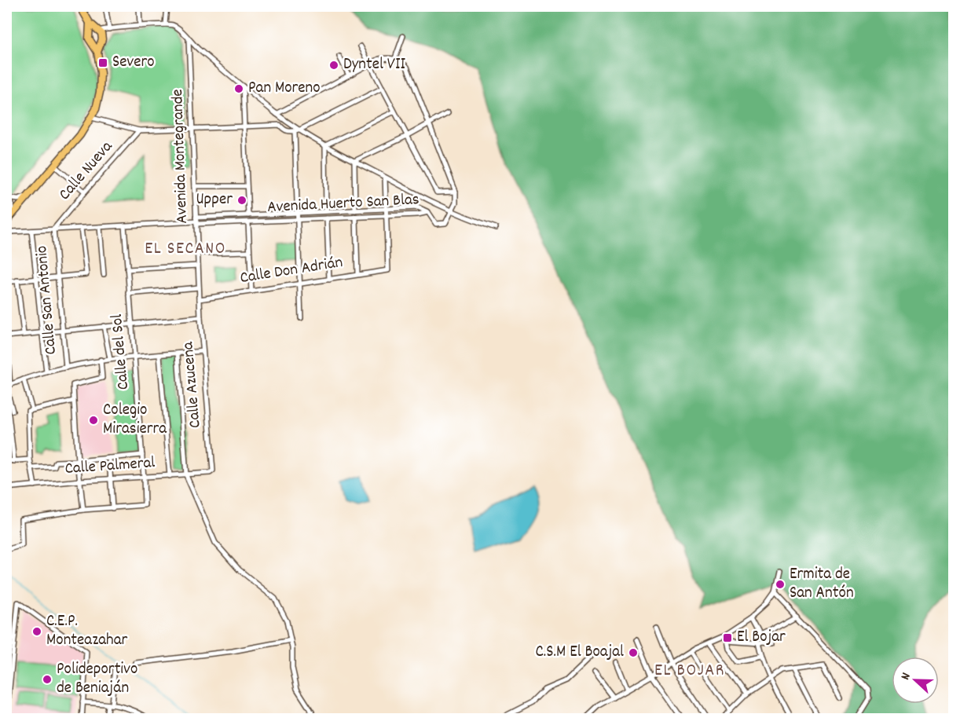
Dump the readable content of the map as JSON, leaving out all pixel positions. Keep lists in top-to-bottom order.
{
  "streets": {
    "street": [
      "Avenida Montegrande",
      "Calle Nueva",
      "Avenida Huerto San Blas",
      "Calle Don Adrián",
      "Calle San Antonio",
      "Calle del Sol",
      "Calle Azucena",
      "Calle Palmeral"
    ]
  },
  "crossings": [
    ["Avenida Montegrande", "Avenida Huerto San Blas"],
    ["Avenida Montegrande", "Calle Don Adrián"],
    ["Avenida Montegrande", "Calle Azucena"],
    ["Calle Nueva", "Avenida Huerto San Blas"],
    ["Calle Nueva", "Calle San Antonio"],
    ["Avenida Huerto San Blas", "Calle Don Adrián"],
    ["Avenida Huerto San Blas", "Calle San Antonio"],
    ["Avenida Huerto San Blas", "Calle del Sol"],
    ["Calle Don Adrián", "Calle Azucena"],
    ["Calle del Sol", "Calle Palmeral"],
    ["Calle Azucena", "Calle Palmeral"]
  ],
  "districts": ["EL SECANO", "EL BOJAR"],
  "places": {
    "transit": ["Severo", "El Bojar"],
    "other": [
      "Dyntel VII",
      "Pan Moreno",
      "Upper",
      "Colegio Mirasierra",
      "Ermita de San Antón",
      "C.E.P. Monteazahar",
      "C.S.M El Boajal",
      "Polideportivo de Beniaján"
    ]
  },
  "north": "left"
}
